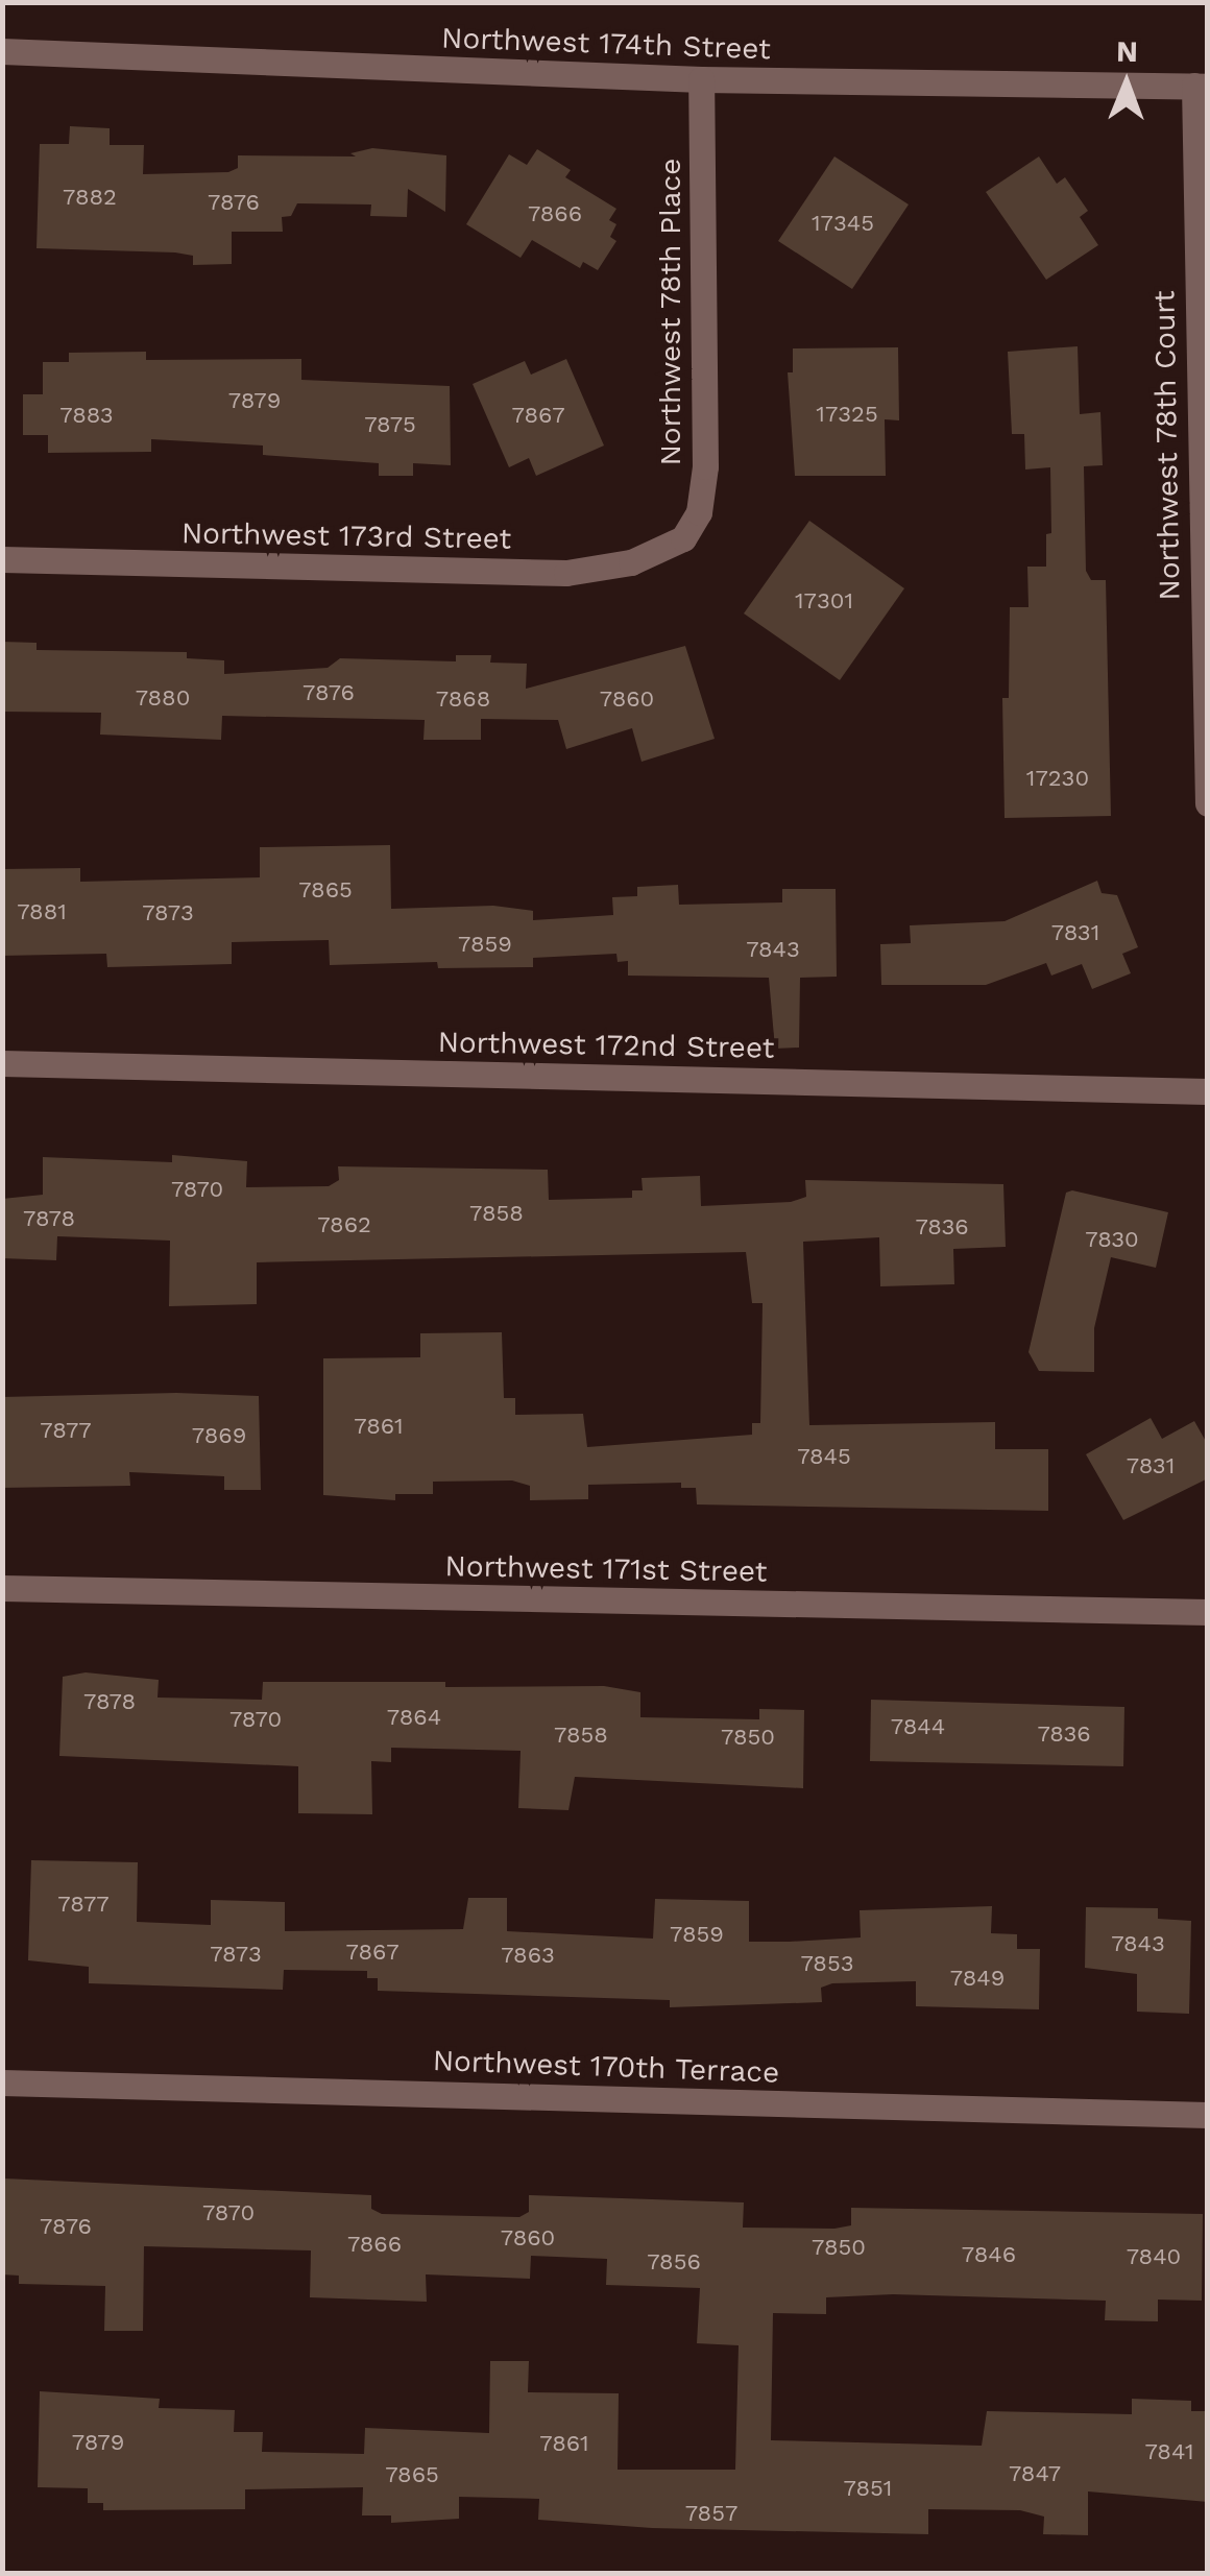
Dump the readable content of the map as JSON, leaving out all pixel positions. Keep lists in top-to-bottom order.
{
  "streets": {
    "street": [
      "Northwest 174th Street",
      "Northwest 78th Place",
      "Northwest 78th Court",
      "Northwest 173rd Street",
      "Northwest 172nd Street",
      "Northwest 171st Street",
      "Northwest 170th Terrace"
    ]
  },
  "crossings": [
    ["Northwest 174th Street", "Northwest 78th Place"],
    ["Northwest 174th Street", "Northwest 78th Court"],
    ["Northwest 78th Place", "Northwest 173rd Street"]
  ],
  "house_numbers": [
    "7882",
    "7876",
    "7866",
    "17345",
    "7879",
    "17325",
    "7883",
    "7867",
    "7875",
    "17301",
    "7876",
    "7880",
    "7868",
    "7860",
    "17230",
    "7865",
    "7881",
    "7873",
    "7831",
    "7859",
    "7843",
    "7870",
    "7858",
    "7878",
    "7862",
    "7836",
    "7830",
    "7861",
    "7877",
    "7869",
    "7845",
    "7831",
    "7878",
    "7864",
    "7870",
    "7844",
    "7836",
    "7858",
    "7850",
    "7877",
    "7859",
    "7843",
    "7867",
    "7873",
    "7863",
    "7853",
    "7849",
    "7870",
    "7876",
    "7860",
    "7866",
    "7850",
    "7846",
    "7840",
    "7856",
    "7879",
    "7861",
    "7841",
    "7847",
    "7865",
    "7851",
    "7857"
  ],
  "north": "top"
}
